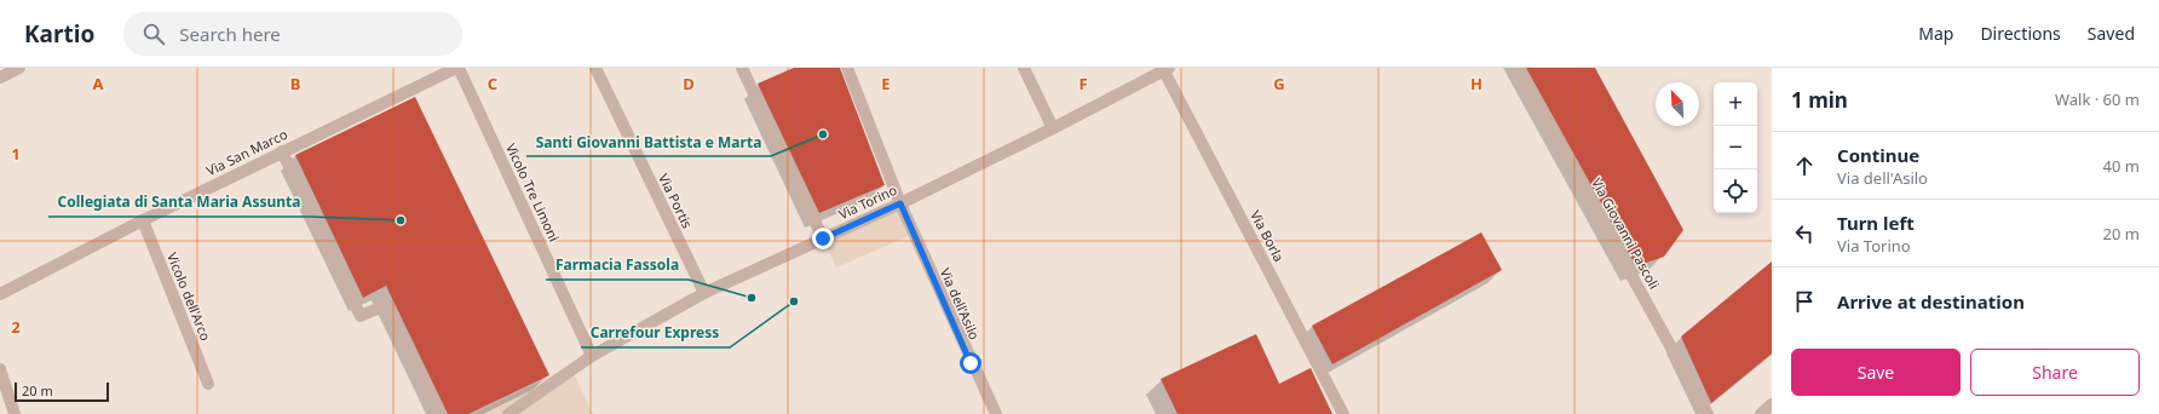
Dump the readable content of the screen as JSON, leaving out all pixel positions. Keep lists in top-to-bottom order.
{
  "streets": {
    "street": [
      "Via San Marco",
      "Vicolo Tre Limoni",
      "Via Portis",
      "Via Torino",
      "Via Giovanni Pascoli",
      "Via Borla",
      "Vicolo dell'Arco",
      "Via dell'Asilo"
    ]
  },
  "crossings": [
    ["Via San Marco", "Vicolo Tre Limoni"],
    ["Via San Marco", "Vicolo dell'Arco"],
    ["Vicolo Tre Limoni", "Via Torino"],
    ["Via Portis", "Via Torino"],
    ["Via Torino", "Via Borla"],
    ["Via Torino", "Via dell'Asilo"]
  ],
  "places": [
    "Santi Giovanni Battista e Marta",
    "Collegiata di Santa Maria Assunta",
    "Farmacia Fassola",
    "Carrefour Express"
  ],
  "scale_bar": "20 m",
  "north": "top left",
  "page": {
    "header": "Kartio",
    "search": "Search here",
    "nav": ["Map", "Directions", "Saved"],
    "heading": ["1 min", "Walk · 60 m"],
    "map_buttons": ["+", "−"],
    "list": [
      ["Continue", "Via dell'Asilo", "40 m"],
      ["Turn left", "Via Torino", "20 m"],
      "Arrive at destination"
    ],
    "buttons": ["Save", "Share"],
    "scale": "20 m"
  },
  "grid": {
    "columns": [
      "A",
      "B",
      "C",
      "D",
      "E",
      "F",
      "G",
      "H"
    ],
    "rows": ["1", "2"]
  }
}
